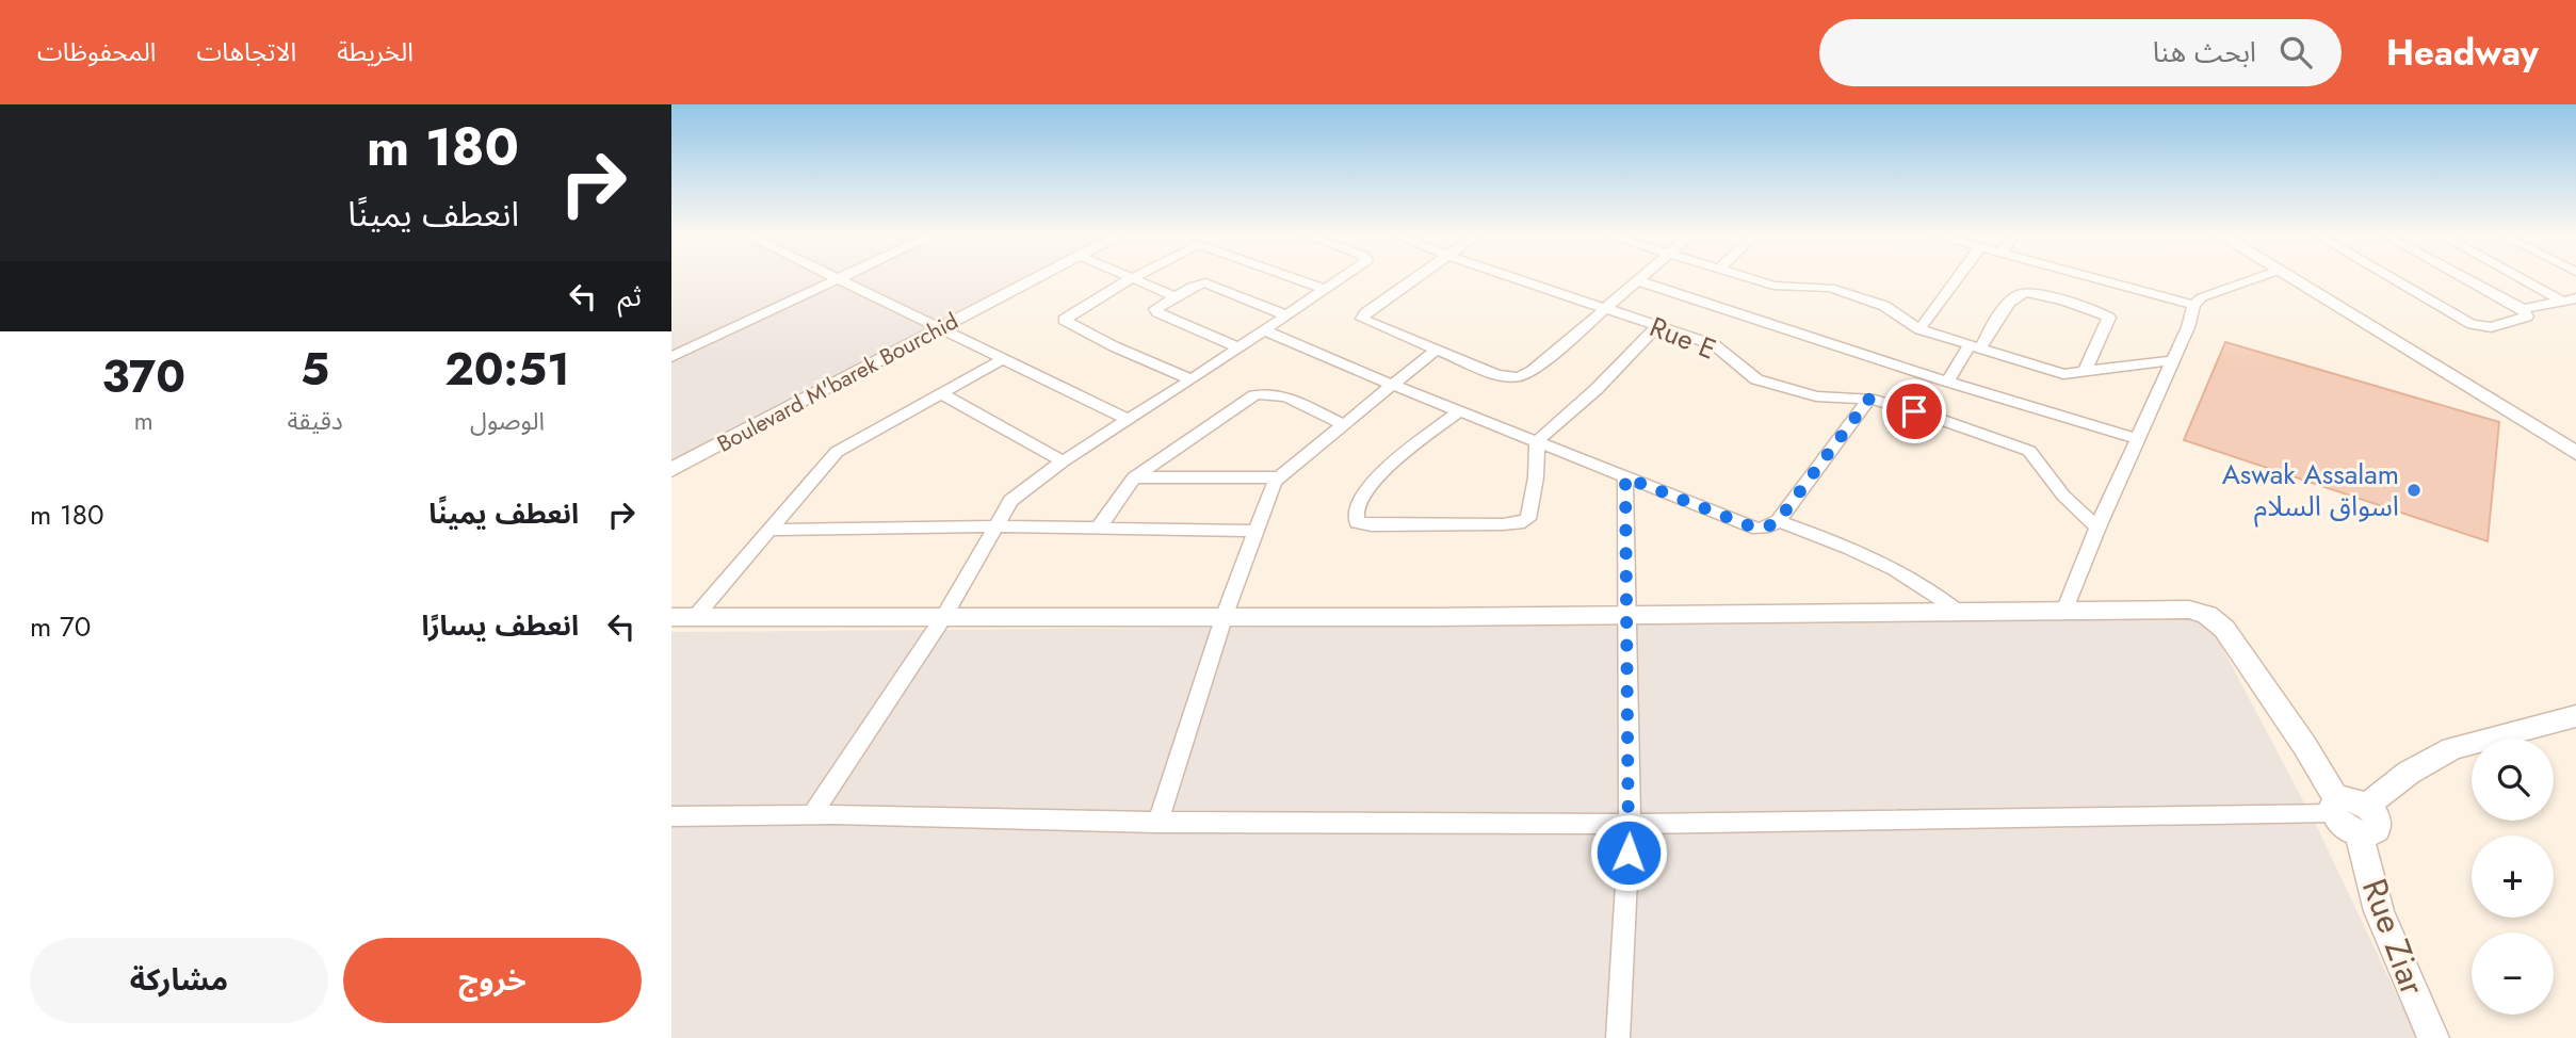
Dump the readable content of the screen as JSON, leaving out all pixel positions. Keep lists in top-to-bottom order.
{
  "streets": {
    "street": ["Rue E", "Boulevard M'barek Bourchid", "Rue Ziar"]
  },
  "places": ["Aswak Assalam اسواق السلام"],
  "page": {
    "header": "Headway",
    "search": "ابحث هنا",
    "nav": ["الخريطة", "الاتجاهات", "المحفوظات"],
    "turn": ["180 m", "انعطف يمينًا"],
    "then": "ثم",
    "eta": [
      "20:51",
      "الوصول",
      "5",
      "دقيقة",
      "370",
      "m"
    ],
    "list": [
      {
        "name": "انعطف يمينًا",
        "value": "180 m"
      },
      {
        "name": "انعطف يسارًا",
        "value": "70 m"
      }
    ],
    "map_buttons": ["+", "−"],
    "buttons": ["خروج", "مشاركة"]
  }
}
